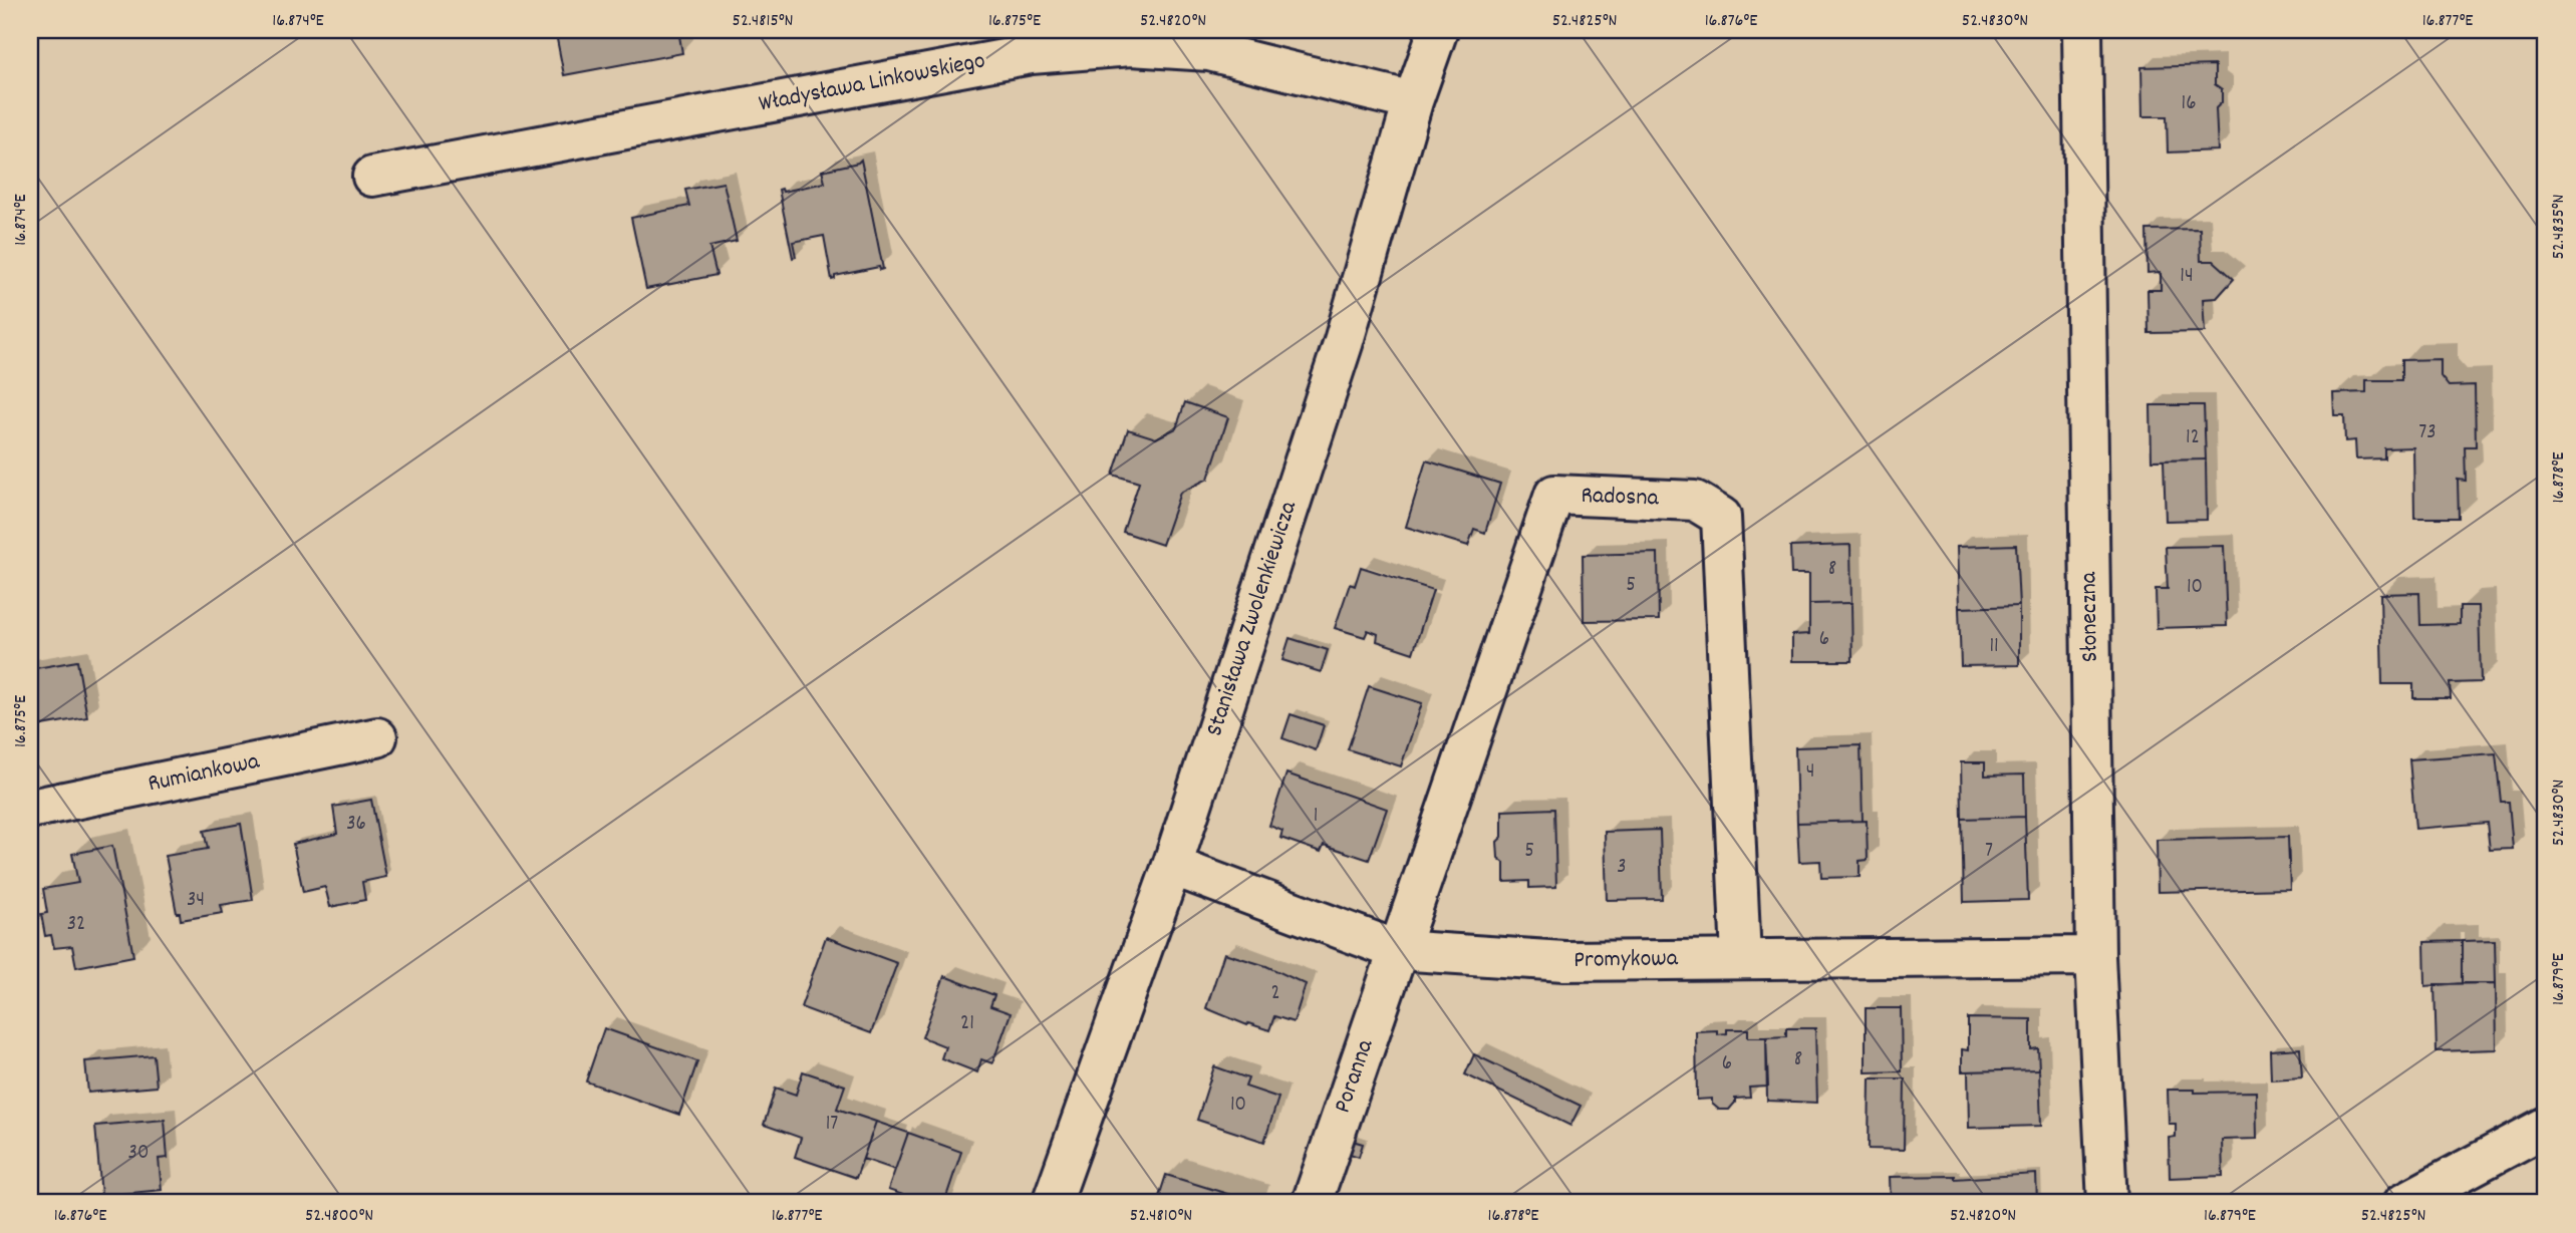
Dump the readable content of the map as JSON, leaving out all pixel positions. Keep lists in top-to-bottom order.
{
  "streets": {
    "street": [
      "Władysława Linkowskiego",
      "Radosna",
      "Słoneczna",
      "Stanisława Zwolenkiewicza",
      "Rumiankowa",
      "Promykowa",
      "Poranna"
    ]
  },
  "crossings": [
    ["Władysława Linkowskiego", "Stanisława Zwolenkiewicza"],
    ["Radosna", "Promykowa"],
    ["Radosna", "Poranna"],
    ["Słoneczna", "Promykowa"],
    ["Stanisława Zwolenkiewicza", "Promykowa"],
    ["Promykowa", "Poranna"]
  ],
  "house_numbers": [
    "16",
    "14",
    "73",
    "12",
    "8",
    "5",
    "10",
    "6",
    "11",
    "4",
    "1",
    "36",
    "5",
    "7",
    "3",
    "34",
    "32",
    "2",
    "21",
    "8",
    "6",
    "10",
    "17",
    "30"
  ],
  "coordinates": [
    "16.874°E",
    "52.4815°N",
    "16.875°E",
    "52.4820°N",
    "52.4825°N",
    "16.876°E",
    "52.4830°N",
    "16.877°E",
    "52.4835°N",
    "16.878°E",
    "16.879°E",
    "52.4800°N",
    "52.4810°N"
  ]
}
